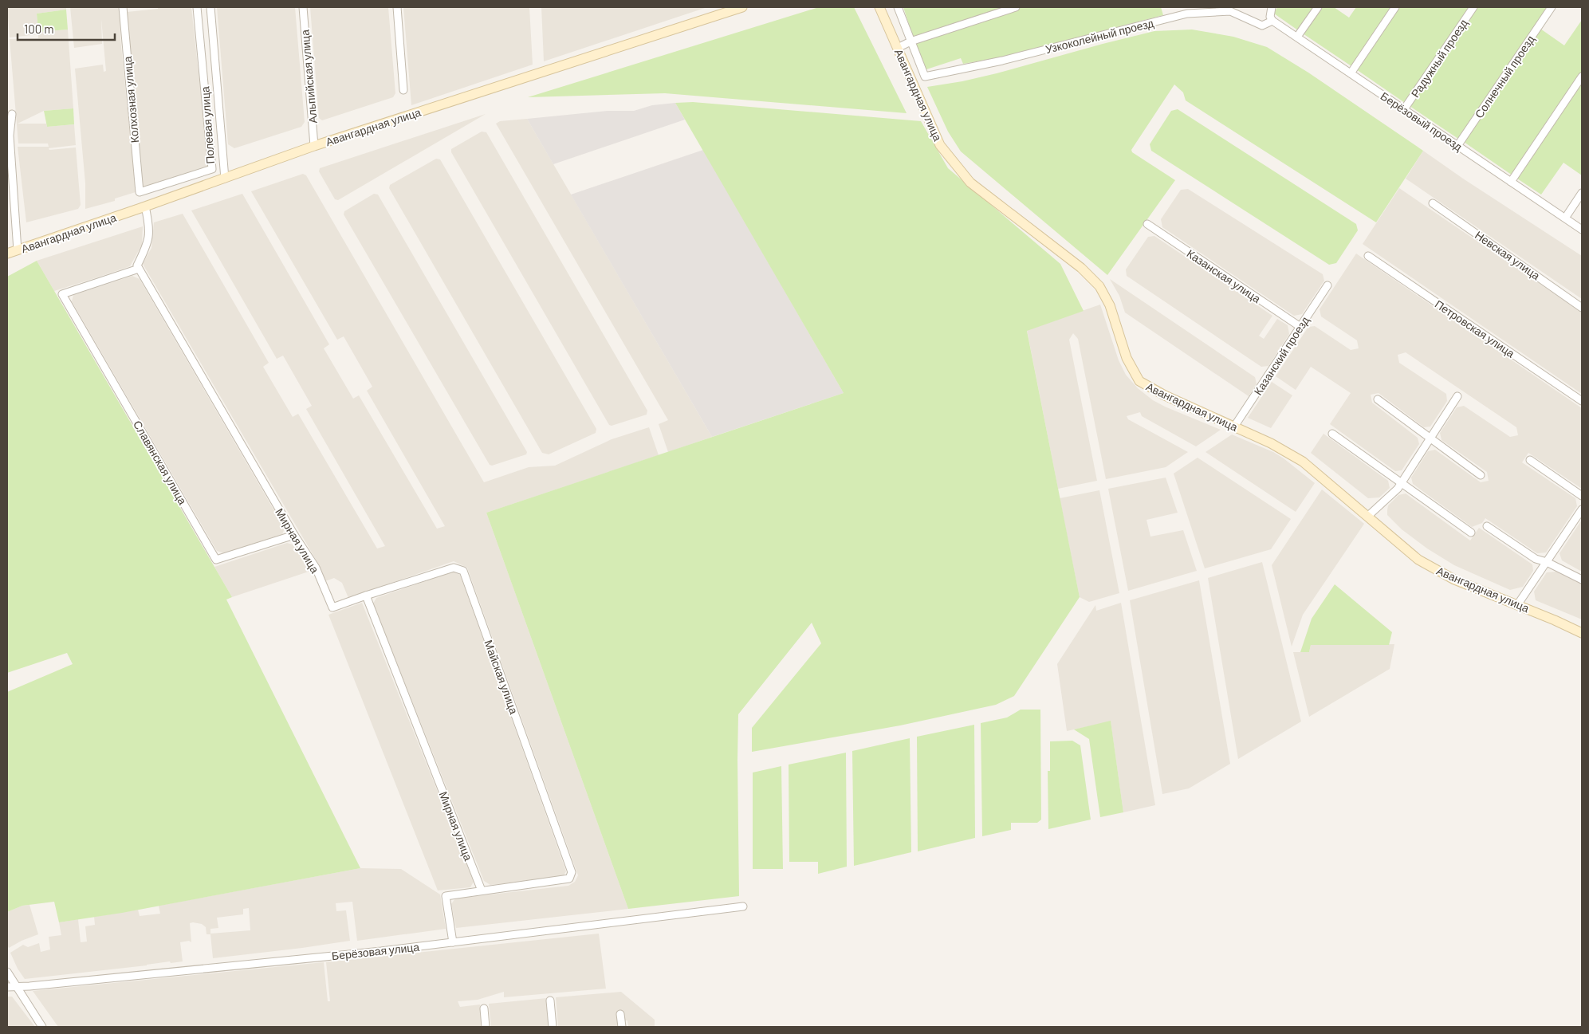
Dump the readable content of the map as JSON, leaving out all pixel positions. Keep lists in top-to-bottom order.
{
  "streets": {
    "main road": ["Авангардная улица"],
    "street": [
      "Узкоколейный проезд",
      "Радужный проезд",
      "Альпийская улица",
      "Солнечный проезд",
      "Колхозная улица",
      "Берёзовый проезд",
      "Полевая улица",
      "Невская улица",
      "Казанская улица",
      "Петровская улица",
      "Казанский проезд",
      "Славянская улица",
      "Мирная улица",
      "Майская улица",
      "Берёзовая улица"
    ]
  },
  "crossings": [
    ["Узкоколейный проезд", "Берёзовый проезд"],
    ["Радужный проезд", "Берёзовый проезд"],
    ["Альпийская улица", "Авангардная улица"],
    ["Солнечный проезд", "Берёзовый проезд"],
    ["Авангардная улица", "Казанский проезд"],
    ["Колхозная улица", "Полевая улица"],
    ["Казанская улица", "Казанский проезд"],
    ["Славянская улица", "Мирная улица"],
    ["Мирная улица", "Майская улица"]
  ],
  "scale_bar": "100 m"
}
